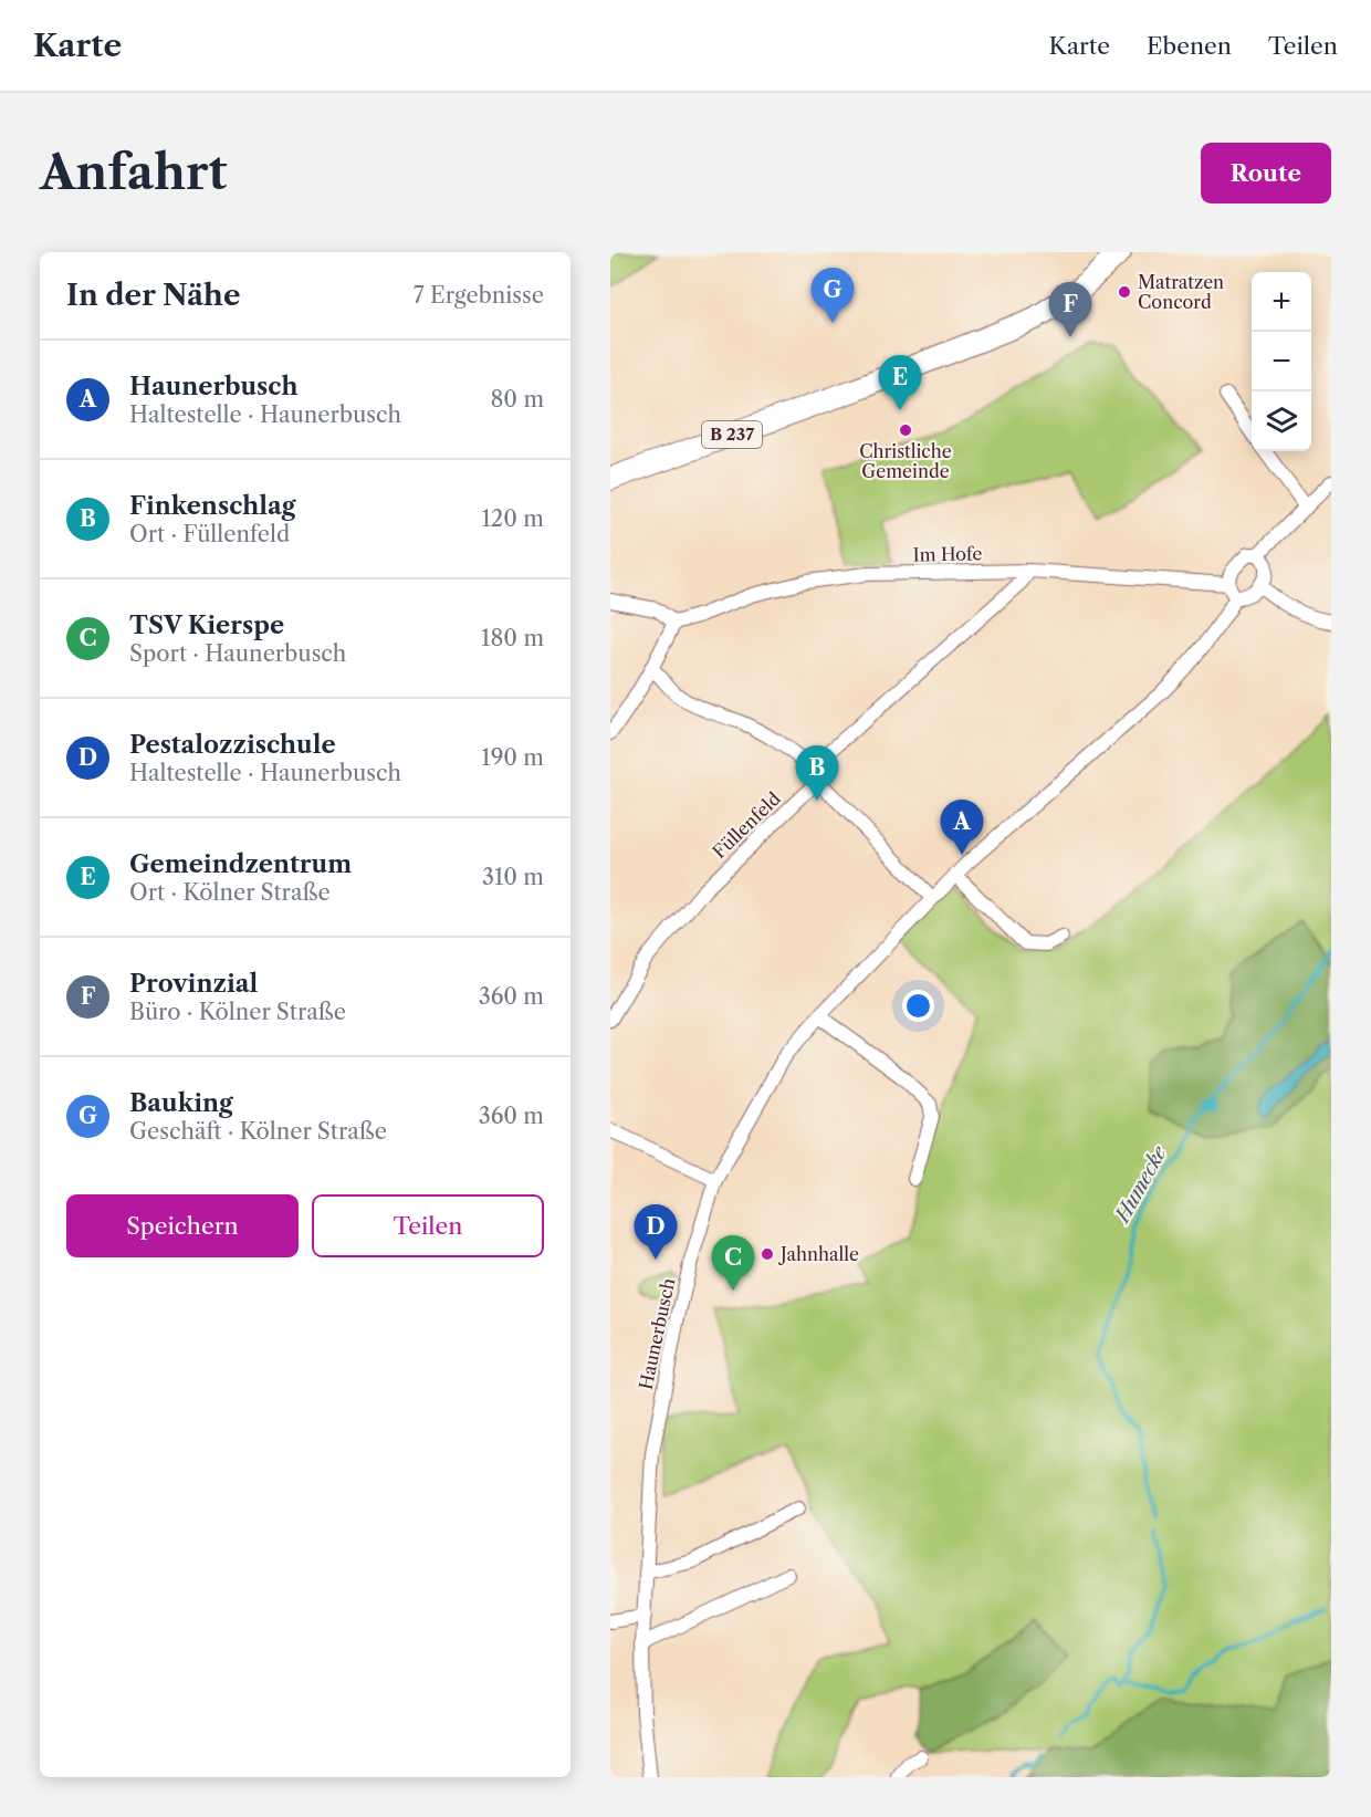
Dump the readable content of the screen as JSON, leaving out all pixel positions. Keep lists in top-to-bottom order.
{
  "streets": {
    "main road": ["B 237"],
    "street": ["Im Hofe", "Füllenfeld", "Haunerbusch"]
  },
  "crossings": [
    ["Im Hofe", "Haunerbusch"]
  ],
  "water": ["Humecke"],
  "places": ["Matratzen Concord", "Christliche Gemeinde", "Jahnhalle"],
  "page": {
    "header": "Karte",
    "nav": ["Karte", "Ebenen", "Teilen"],
    "buttons": [
      "Route",
      ["Speichern", "Teilen"]
    ],
    "title": "Anfahrt",
    "heading": ["In der Nähe", "7 Ergebnisse"],
    "pins": [
      "G",
      "F",
      "E",
      "B",
      "A",
      "D",
      "C"
    ],
    "map_buttons": ["+", "−"],
    "list": [
      {
        "mark": "A",
        "name": "Haunerbusch",
        "note": "Haltestelle · Haunerbusch",
        "value": "80 m"
      },
      {
        "mark": "B",
        "name": "Finkenschlag",
        "note": "Ort · Füllenfeld",
        "value": "120 m"
      },
      {
        "mark": "C",
        "name": "TSV Kierspe",
        "note": "Sport · Haunerbusch",
        "value": "180 m"
      },
      {
        "mark": "D",
        "name": "Pestalozzischule",
        "note": "Haltestelle · Haunerbusch",
        "value": "190 m"
      },
      {
        "mark": "E",
        "name": "Gemeindzentrum",
        "note": "Ort · Kölner Straße",
        "value": "310 m"
      },
      {
        "mark": "F",
        "name": "Provinzial",
        "note": "Büro · Kölner Straße",
        "value": "360 m"
      },
      {
        "mark": "G",
        "name": "Bauking",
        "note": "Geschäft · Kölner Straße",
        "value": "360 m"
      }
    ]
  }
}
